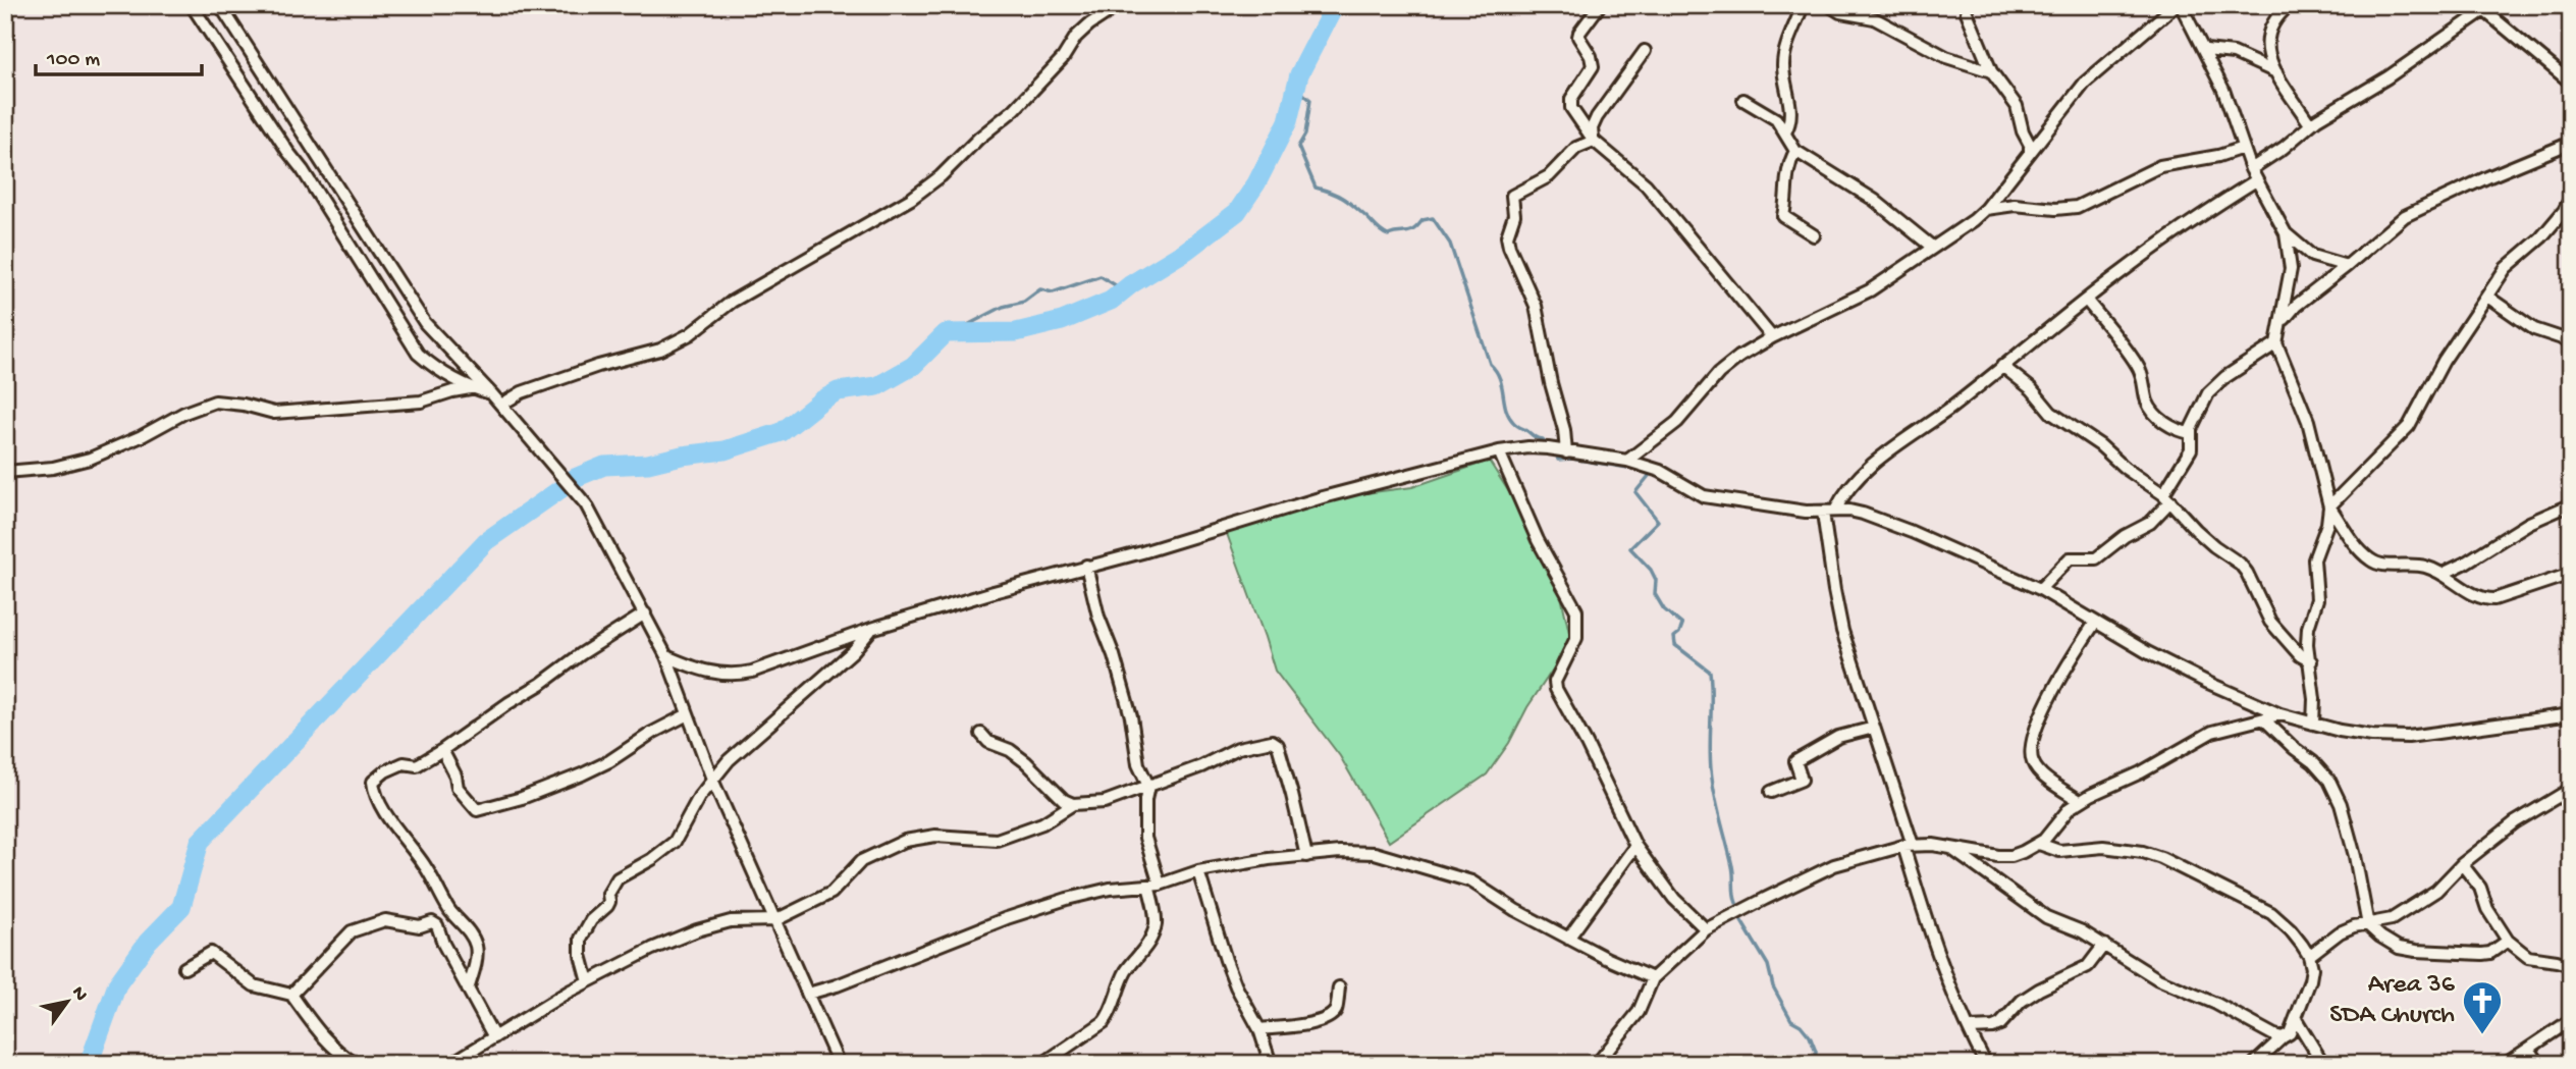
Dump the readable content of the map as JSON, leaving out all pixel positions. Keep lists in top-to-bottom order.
{
  "places": {
    "church": ["Area 36 SDA Church"]
  },
  "scale_bar": "100 m",
  "north": "top right"
}
